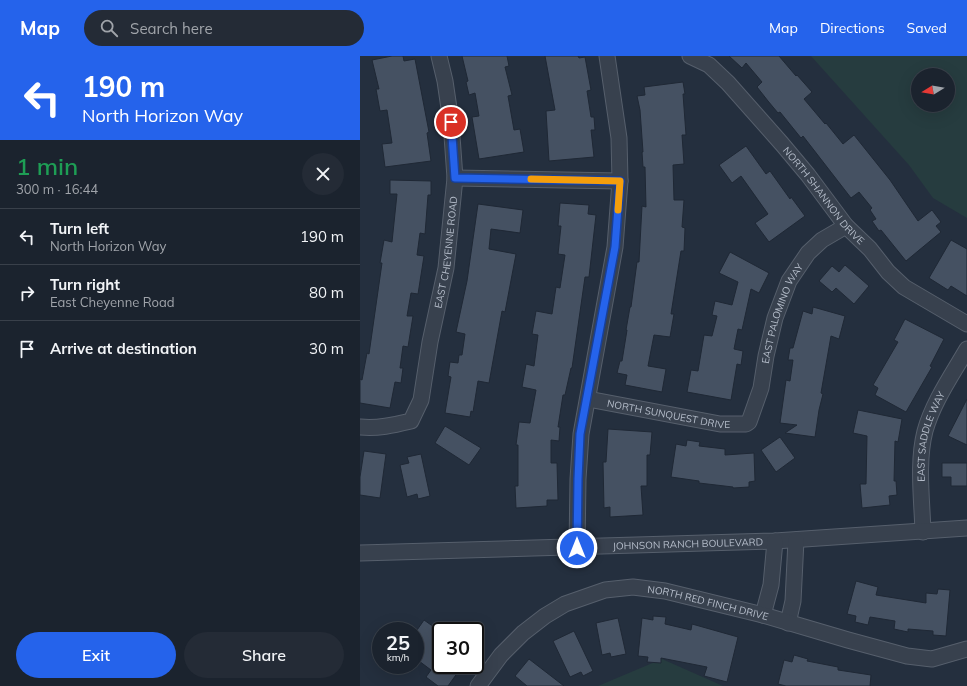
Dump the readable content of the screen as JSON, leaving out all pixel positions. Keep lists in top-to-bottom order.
{
  "streets": {
    "street": [
      "NORTH SHANNON DRIVE",
      "EAST CHEYENNE ROAD",
      "EAST PALOMINO WAY",
      "NORTH SUNQUEST DRIVE",
      "EAST SADDLE WAY",
      "JOHNSON RANCH BOULEVARD",
      "NORTH RED FINCH DRIVE"
    ]
  },
  "crossings": [
    ["NORTH SHANNON DRIVE", "EAST PALOMINO WAY"],
    ["EAST PALOMINO WAY", "NORTH SUNQUEST DRIVE"],
    ["EAST SADDLE WAY", "JOHNSON RANCH BOULEVARD"]
  ],
  "north": "left",
  "page": {
    "header": "Map",
    "search": "Search here",
    "nav": ["Map", "Directions", "Saved"],
    "turn": ["190 m", "North Horizon Way"],
    "heading": ["1 min", "300 m · 16:44"],
    "list": [
      {
        "name": "Turn left",
        "note": "North Horizon Way",
        "value": "190 m"
      },
      {
        "name": "Turn right",
        "note": "East Cheyenne Road",
        "value": "80 m"
      },
      {
        "name": "Arrive at destination",
        "value": "30 m"
      }
    ],
    "speed": "25 km/h",
    "limit": "30",
    "buttons": ["Exit", "Share"]
  }
}
